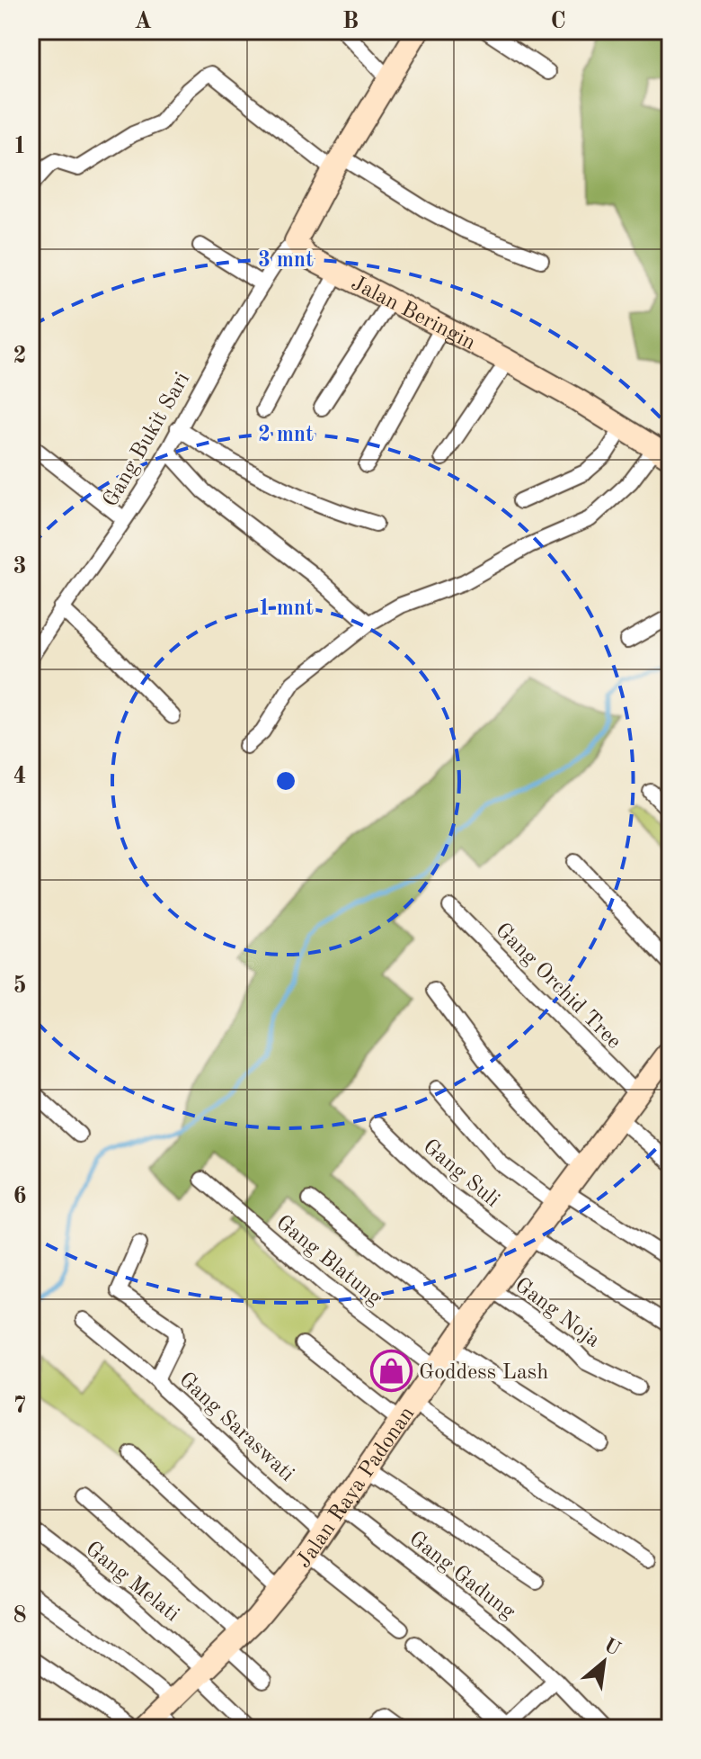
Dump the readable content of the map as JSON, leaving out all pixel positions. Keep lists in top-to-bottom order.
{
  "streets": {
    "main road": ["Jalan Beringin", "Jalan Raya Padonan"],
    "street": [
      "Gang Bukit Sari",
      "Gang Orchid Tree",
      "Gang Suli",
      "Gang Blatung",
      "Gang Noja",
      "Gang Saraswati",
      "Gang Gadung",
      "Gang Melati"
    ]
  },
  "crossings": [
    ["Jalan Beringin", "Gang Bukit Sari"],
    ["Gang Orchid Tree", "Jalan Raya Padonan"],
    ["Gang Suli", "Jalan Raya Padonan"],
    ["Gang Blatung", "Jalan Raya Padonan"],
    ["Gang Noja", "Jalan Raya Padonan"],
    ["Gang Saraswati", "Jalan Raya Padonan"],
    ["Jalan Raya Padonan", "Gang Gadung"],
    ["Jalan Raya Padonan", "Gang Melati"]
  ],
  "places": {
    "shop": ["Goddess Lash"]
  },
  "north": "top right",
  "grid": {
    "columns": ["A", "B", "C"],
    "rows": [
      "1",
      "2",
      "3",
      "4",
      "5",
      "6",
      "7",
      "8"
    ]
  },
  "rings": ["3 mnt", "2 mnt", "1 mnt"]
}
